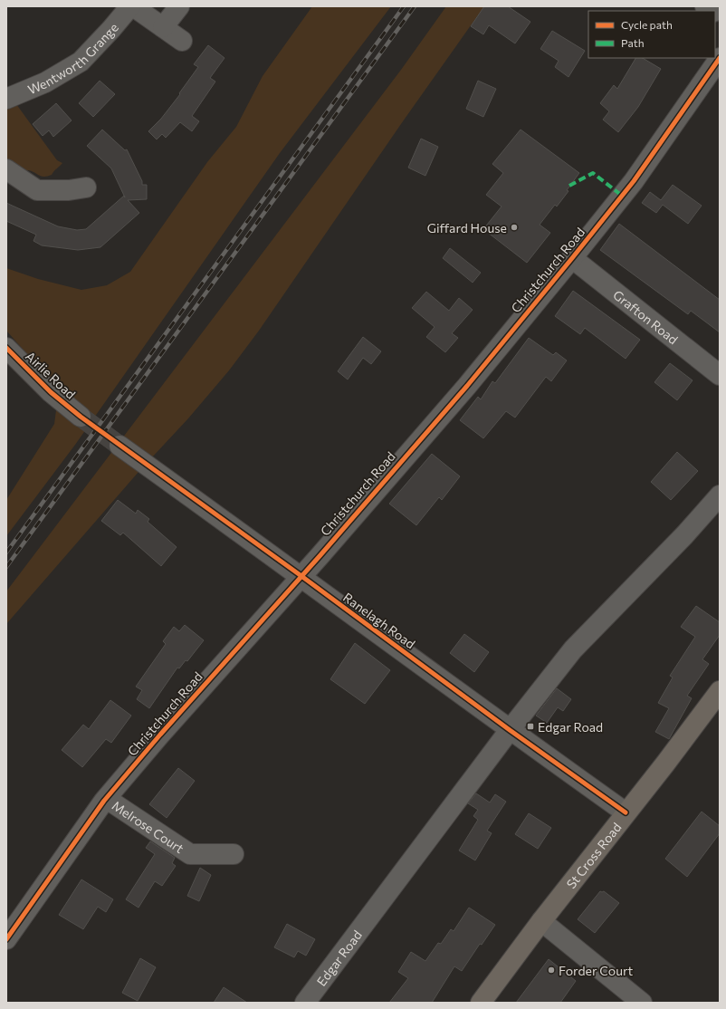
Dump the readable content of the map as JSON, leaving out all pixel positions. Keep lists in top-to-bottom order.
{
  "streets": {
    "main road": ["St Cross Road"],
    "street": [
      "Wentworth Grange",
      "Christchurch Road",
      "Grafton Road",
      "Airlie Road",
      "Ranelagh Road",
      "Melrose Court",
      "Edgar Road"
    ]
  },
  "crossings": [
    ["Christchurch Road", "Grafton Road"],
    ["Christchurch Road", "Ranelagh Road"],
    ["Christchurch Road", "Melrose Court"],
    ["Ranelagh Road", "St Cross Road"],
    ["Ranelagh Road", "Edgar Road"]
  ],
  "places": {
    "other": ["Giffard House", "Forder Court"],
    "transit": ["Edgar Road"]
  },
  "legend": ["Cycle path", "Path"]
}
